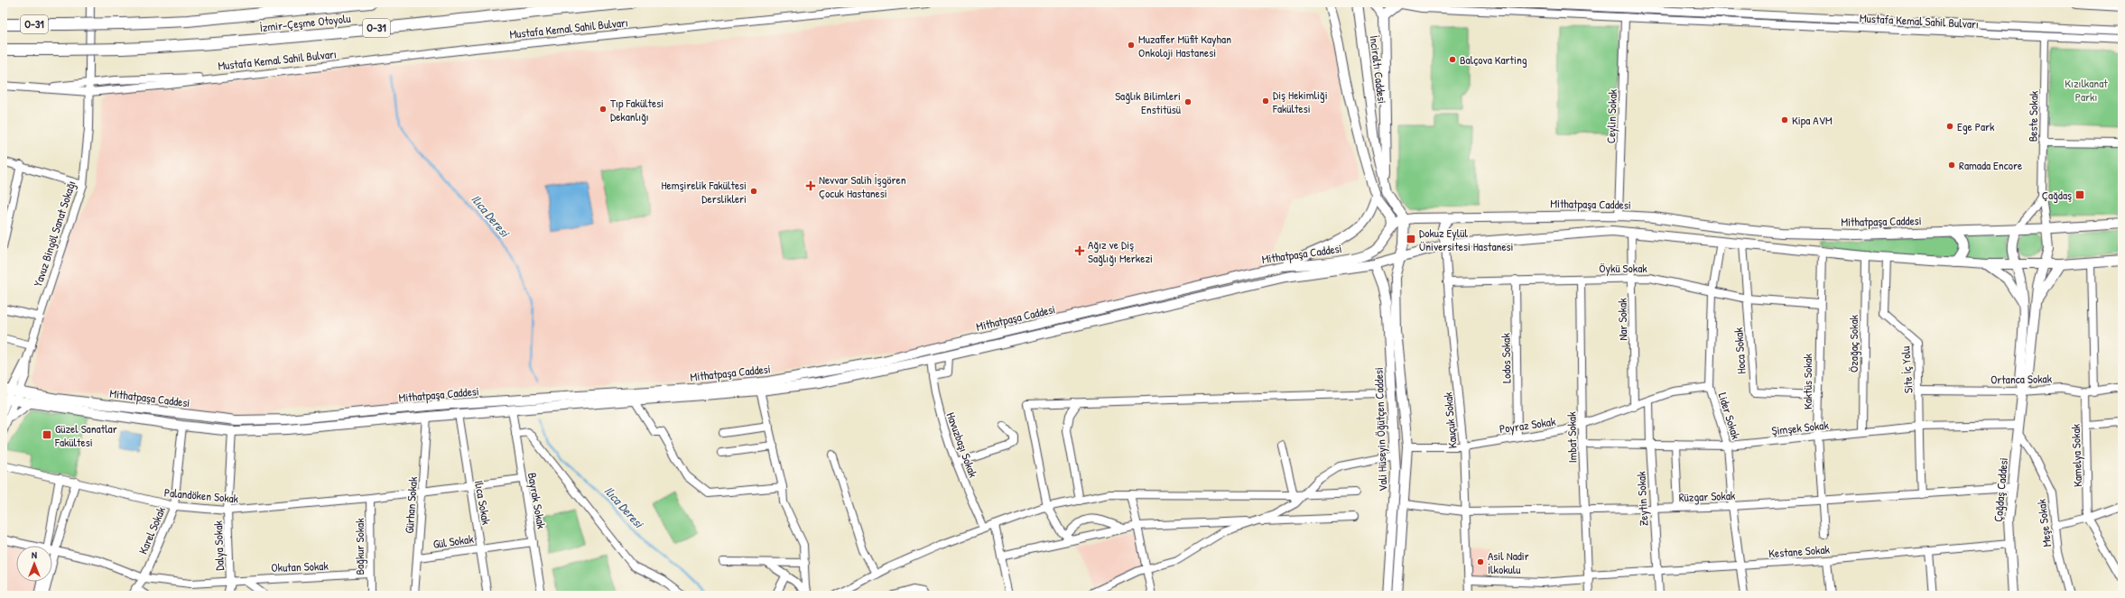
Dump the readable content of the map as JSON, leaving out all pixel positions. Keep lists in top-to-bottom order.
{
  "streets": {
    "highway": ["İzmir-Çeşme Otoyolu", "O-31"],
    "main road": [
      "İnciraltı Caddesi",
      "Mithatpaşa Caddesi",
      "Vali Hüseyin Öğütçen Caddesi",
      "Çağdaş Caddesi"
    ],
    "street": [
      "Mustafa Kemal Sahil Bulvarı",
      "Ceylin Sokak",
      "Beste Sokak",
      "Yavuz Bingöl Sanat Sokağı",
      "Öykü Sokak",
      "Nar Sokak",
      "Özağaç Sokak",
      "Hoca Sokak",
      "Lodos Sokak",
      "Site İç Yolu",
      "Ortanca Sokak",
      "Kaktüs Sokak",
      "Lider Sokak",
      "Kauçuk Sokak",
      "Poyraz Sokak",
      "Şimşek Sokak",
      "Imbat Sokak",
      "Havuzbaşı Sokak",
      "Kamelya Sokak",
      "Palandöken Sokak",
      "Rüzgar Sokak",
      "Zeytin Sokak",
      "Bayrak Sokak",
      "Ilıca Sokak",
      "Gürhan Sokak",
      "Meşe Sokak",
      "Karel Sokak",
      "Gül Sokak",
      "Dalya Sokak",
      "Bağkur Sokak",
      "Kestane Sokak",
      "Okutan Sokak"
    ]
  },
  "crossings": [
    ["Mustafa Kemal Sahil Bulvarı", "Ceylin Sokak"],
    ["Mustafa Kemal Sahil Bulvarı", "Beste Sokak"],
    ["Mustafa Kemal Sahil Bulvarı", "Yavuz Bingöl Sanat Sokağı"],
    ["Ceylin Sokak", "Mithatpaşa Caddesi"],
    ["Beste Sokak", "Mithatpaşa Caddesi"],
    ["Beste Sokak", "Çağdaş Caddesi"],
    ["Mithatpaşa Caddesi", "Yavuz Bingöl Sanat Sokağı"],
    ["Mithatpaşa Caddesi", "Nar Sokak"],
    ["Mithatpaşa Caddesi", "Özağaç Sokak"],
    ["Mithatpaşa Caddesi", "Hoca Sokak"],
    ["Mithatpaşa Caddesi", "Site İç Yolu"],
    ["Mithatpaşa Caddesi", "Kaktüs Sokak"],
    ["Mithatpaşa Caddesi", "Lider Sokak"],
    ["Mithatpaşa Caddesi", "Kauçuk Sokak"],
    ["Mithatpaşa Caddesi", "Vali Hüseyin Öğütçen Caddesi"],
    ["Mithatpaşa Caddesi", "Havuzbaşı Sokak"],
    ["Mithatpaşa Caddesi", "Çağdaş Caddesi"],
    ["Mithatpaşa Caddesi", "Bayrak Sokak"],
    ["Mithatpaşa Caddesi", "Ilıca Sokak"],
    ["Mithatpaşa Caddesi", "Gürhan Sokak"],
    ["Mithatpaşa Caddesi", "Karel Sokak"],
    ["Mithatpaşa Caddesi", "Dalya Sokak"],
    ["Öykü Sokak", "Nar Sokak"],
    ["Öykü Sokak", "Hoca Sokak"],
    ["Öykü Sokak", "Lodos Sokak"],
    ["Öykü Sokak", "Kaktüs Sokak"],
    ["Öykü Sokak", "Lider Sokak"],
    ["Öykü Sokak", "Kauçuk Sokak"],
    ["Öykü Sokak", "Imbat Sokak"],
    ["Nar Sokak", "Poyraz Sokak"],
    ["Özağaç Sokak", "Şimşek Sokak"],
    ["Hoca Sokak", "Kaktüs Sokak"],
    ["Lodos Sokak", "Poyraz Sokak"],
    ["Site İç Yolu", "Ortanca Sokak"],
    ["Site İç Yolu", "Şimşek Sokak"],
    ["Site İç Yolu", "Rüzgar Sokak"],
    ["Ortanca Sokak", "Kamelya Sokak"],
    ["Ortanca Sokak", "Çağdaş Caddesi"],
    ["Kaktüs Sokak", "Şimşek Sokak"],
    ["Kaktüs Sokak", "Rüzgar Sokak"],
    ["Lider Sokak", "Poyraz Sokak"],
    ["Lider Sokak", "Şimşek Sokak"],
    ["Lider Sokak", "Rüzgar Sokak"],
    ["Lider Sokak", "Kestane Sokak"],
    ["Kauçuk Sokak", "Poyraz Sokak"],
    ["Kauçuk Sokak", "Rüzgar Sokak"],
    ["Kauçuk Sokak", "Kestane Sokak"],
    ["Poyraz Sokak", "Vali Hüseyin Öğütçen Caddesi"],
    ["Poyraz Sokak", "Imbat Sokak"],
    ["Poyraz Sokak", "Zeytin Sokak"],
    ["Şimşek Sokak", "Imbat Sokak"],
    ["Şimşek Sokak", "Çağdaş Caddesi"],
    ["Şimşek Sokak", "Zeytin Sokak"],
    ["Şimşek Sokak", "Meşe Sokak"],
    ["Vali Hüseyin Öğütçen Caddesi", "Rüzgar Sokak"],
    ["Imbat Sokak", "Rüzgar Sokak"],
    ["Imbat Sokak", "Kestane Sokak"],
    ["Çağdaş Caddesi", "Rüzgar Sokak"],
    ["Çağdaş Caddesi", "Meşe Sokak"],
    ["Çağdaş Caddesi", "Kestane Sokak"],
    ["Palandöken Sokak", "Bayrak Sokak"],
    ["Palandöken Sokak", "Ilıca Sokak"],
    ["Palandöken Sokak", "Gürhan Sokak"],
    ["Palandöken Sokak", "Karel Sokak"],
    ["Palandöken Sokak", "Dalya Sokak"],
    ["Palandöken Sokak", "Bağkur Sokak"],
    ["Rüzgar Sokak", "Zeytin Sokak"],
    ["Zeytin Sokak", "Kestane Sokak"],
    ["Bayrak Sokak", "Gül Sokak"],
    ["Ilıca Sokak", "Gül Sokak"],
    ["Gürhan Sokak", "Gül Sokak"],
    ["Karel Sokak", "Okutan Sokak"],
    ["Dalya Sokak", "Okutan Sokak"],
    ["Bağkur Sokak", "Okutan Sokak"]
  ],
  "water": ["Ilıca Deresi"],
  "parks": ["Kızılkanat Parkı"],
  "places": {
    "other": [
      "Muzaffer Müfit Kayhan Onkoloji Hastanesi",
      "Balçova Karting",
      "Diş Hekimliği Fakültesi",
      "Sağlık Bilimleri Enstitüsü",
      "Tıp Fakültesi Dekanlığı",
      "Kipa AVM",
      "Ege Park",
      "Ramada Encore",
      "Hemşirelik Fakültesi Derslikleri",
      "Asil Nadir İlkokulu"
    ],
    "health": ["Nevvar Salih İşgören Çocuk Hastanesi", "Ağız ve Diş Sağlığı Merkezi"],
    "transit": ["Çağdaş", "Dokuz Eylül Üniversitesi Hastanesi", "Güzel Sanatlar Fakültesi"]
  },
  "north": "top"
}
